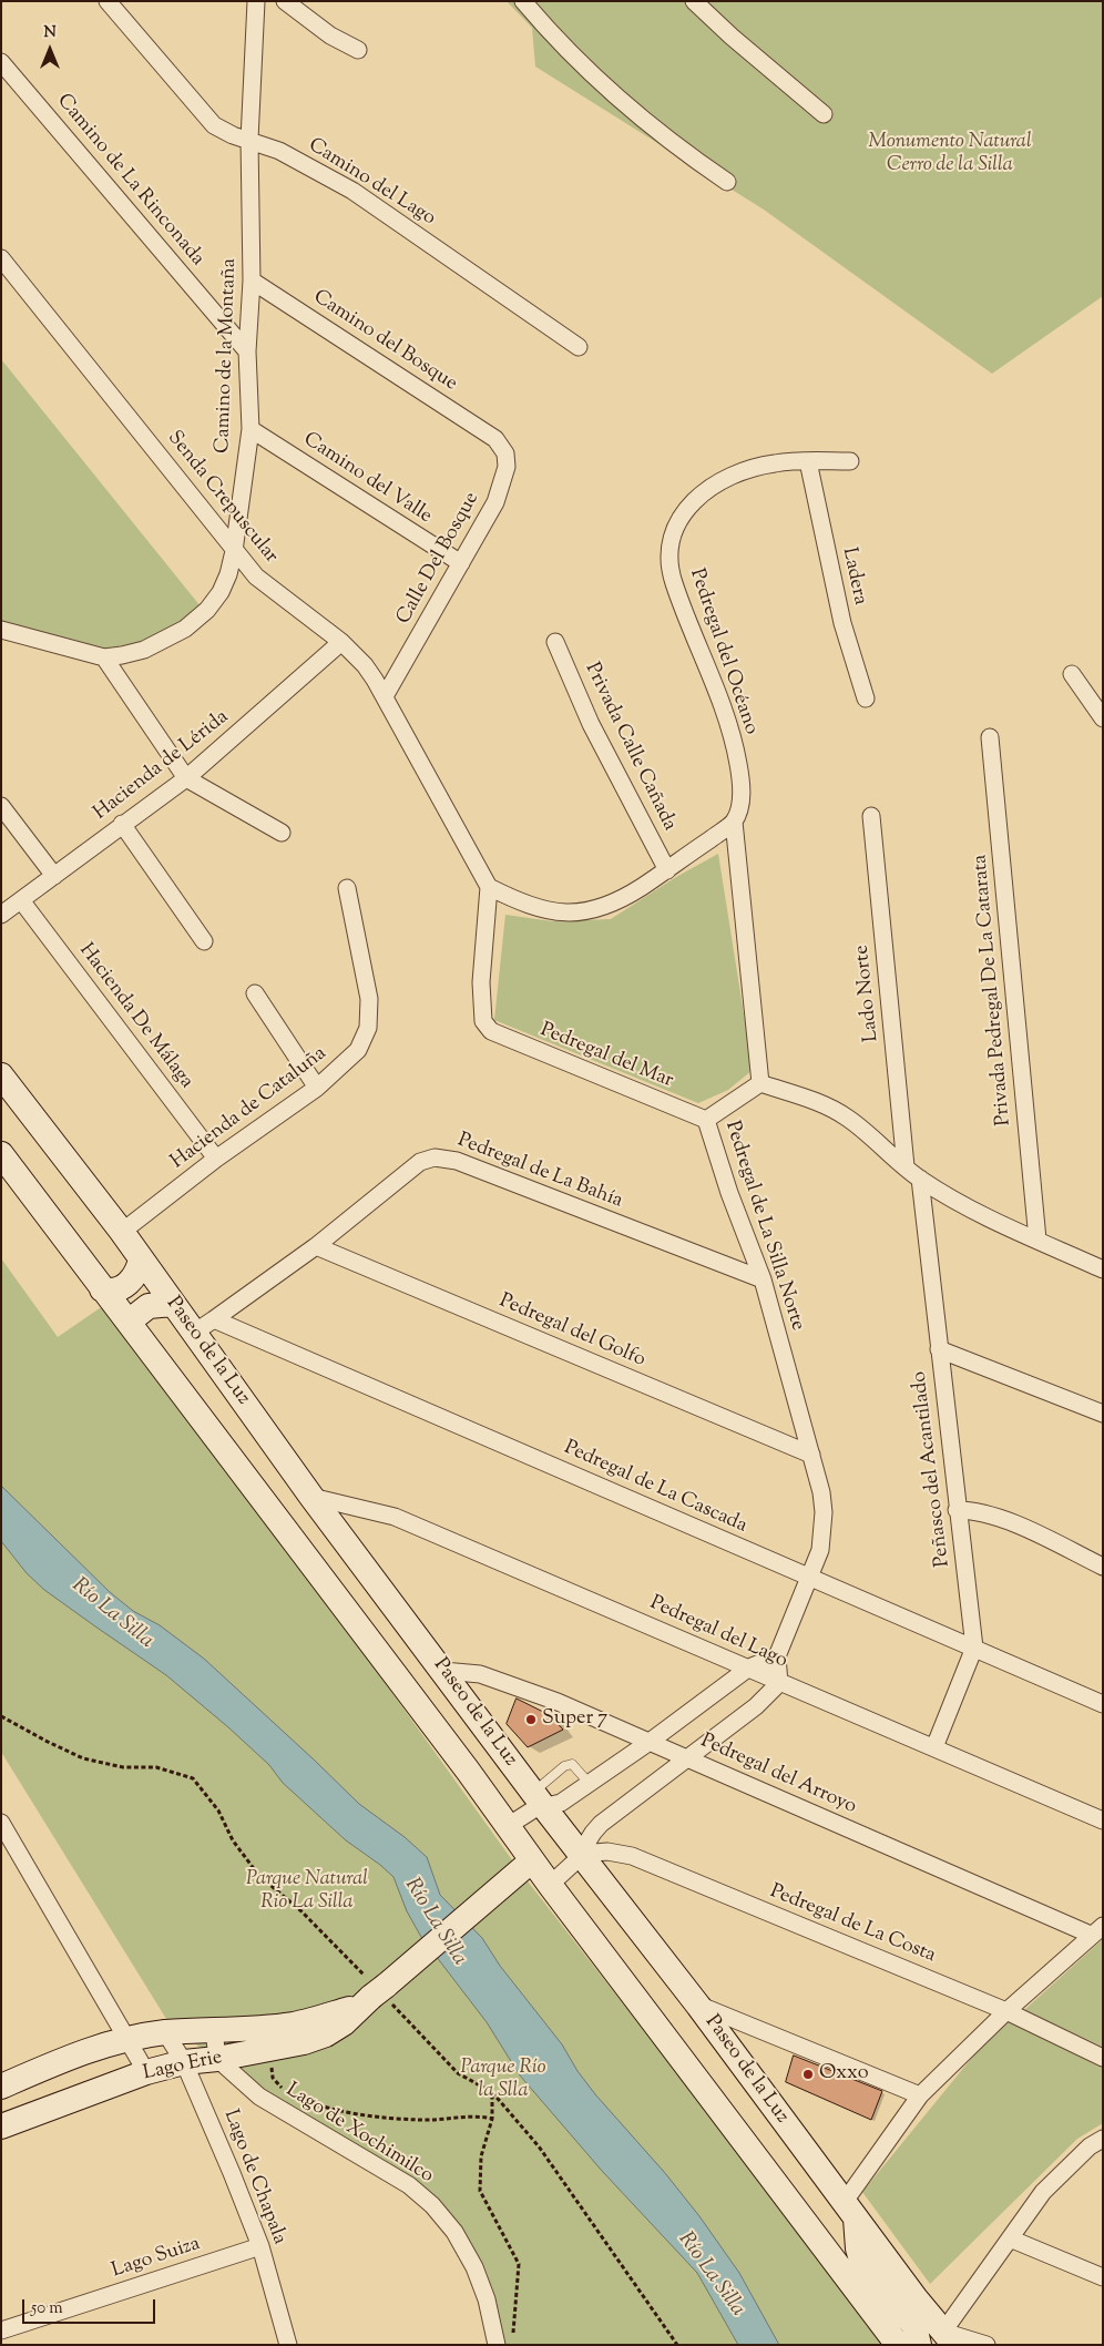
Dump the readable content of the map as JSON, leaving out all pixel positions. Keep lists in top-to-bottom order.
{
  "streets": {
    "street": [
      "Camino de La Rinconada",
      "Camino del Lago",
      "Camino del Bosque",
      "Camino de la Montaña",
      "Camino del Valle",
      "Senda Crepuscular",
      "Calle Del Bosque",
      "Ladera",
      "Pedregal del Océano",
      "Privada Calle Cañada",
      "Hacienda de Lérida",
      "Privada Pedregal De La Catarata",
      "Lado Norte",
      "Hacienda De Málaga",
      "Pedregal del Mar",
      "Hacienda de Cataluña",
      "Pedregal de La Bahía",
      "Pedregal de La Silla Norte",
      "Pedregal del Golfo",
      "Paseo de la Luz",
      "Peñasco del Acantilado",
      "Pedregal de La Cascada",
      "Pedregal del Lago",
      "Pedregal del Arroyo",
      "Pedregal de La Costa",
      "Lago Erie",
      "Lago de Xochimilco",
      "Lago de Chapala",
      "Lago Suiza"
    ]
  },
  "crossings": [
    ["Camino de La Rinconada", "Camino de la Montaña"],
    ["Camino del Lago", "Camino de la Montaña"],
    ["Camino del Bosque", "Camino de la Montaña"],
    ["Camino del Bosque", "Calle Del Bosque"],
    ["Camino de la Montaña", "Camino del Valle"],
    ["Camino de la Montaña", "Senda Crepuscular"],
    ["Camino del Valle", "Calle Del Bosque"],
    ["Senda Crepuscular", "Calle Del Bosque"],
    ["Senda Crepuscular", "Hacienda de Lérida"],
    ["Senda Crepuscular", "Pedregal del Mar"],
    ["Ladera", "Pedregal del Océano"],
    ["Pedregal del Océano", "Pedregal de La Silla Norte"],
    ["Hacienda de Lérida", "Hacienda De Málaga"],
    ["Hacienda De Málaga", "Hacienda de Cataluña"],
    ["Pedregal del Mar", "Pedregal de La Silla Norte"],
    ["Hacienda de Cataluña", "Paseo de la Luz"],
    ["Pedregal de La Bahía", "Pedregal de La Silla Norte"],
    ["Pedregal de La Bahía", "Pedregal del Golfo"],
    ["Pedregal de La Bahía", "Paseo de la Luz"],
    ["Pedregal de La Bahía", "Pedregal de La Cascada"],
    ["Pedregal de La Silla Norte", "Pedregal del Golfo"],
    ["Pedregal de La Silla Norte", "Pedregal de La Cascada"],
    ["Pedregal de La Silla Norte", "Pedregal del Lago"],
    ["Paseo de la Luz", "Pedregal de La Cascada"],
    ["Paseo de la Luz", "Pedregal del Lago"],
    ["Paseo de la Luz", "Pedregal del Arroyo"],
    ["Paseo de la Luz", "Pedregal de La Costa"],
    ["Peñasco del Acantilado", "Pedregal de La Cascada"],
    ["Peñasco del Acantilado", "Pedregal del Lago"],
    ["Lago Erie", "Lago de Xochimilco"],
    ["Lago Erie", "Lago de Chapala"],
    ["Lago de Chapala", "Lago Suiza"]
  ],
  "water": ["Río La Silla"],
  "parks": ["Monumento Natural Cerro de la Silla", "Parque Natural Rio La Silla", "Parque Río la Slla"],
  "places": ["Super 7", "Oxxo"],
  "scale_bar": "50 m",
  "north": "top"
}
